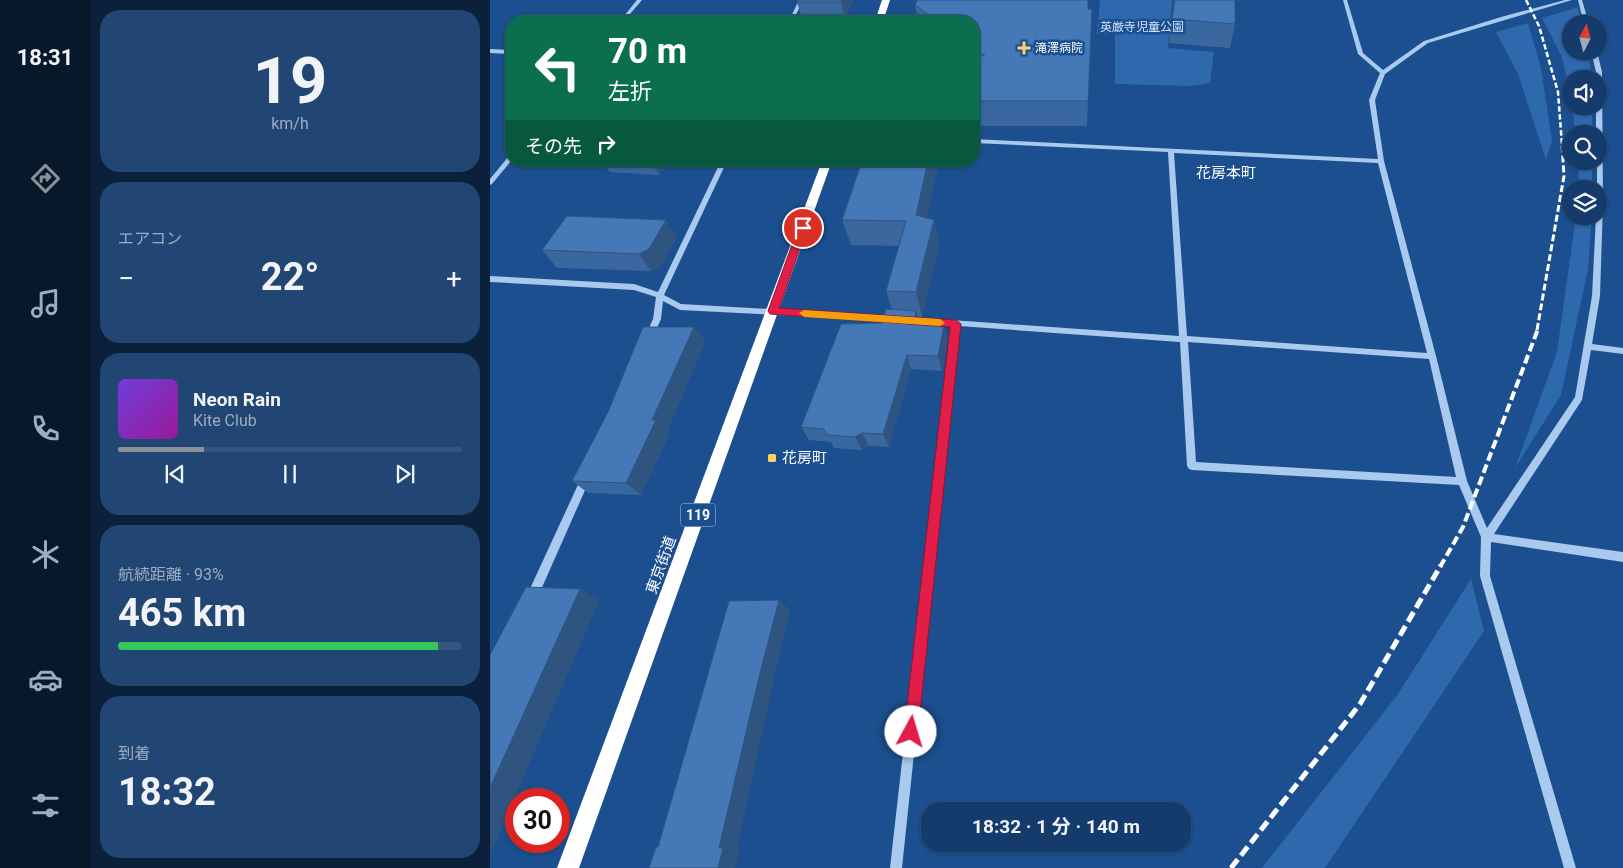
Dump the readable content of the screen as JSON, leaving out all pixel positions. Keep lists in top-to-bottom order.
{
  "streets": {
    "highway": ["119", "東京街道"]
  },
  "districts": ["花房本町"],
  "parks": ["英厳寺児童公園"],
  "places": {
    "health": ["滝澤病院"],
    "transit": ["花房町"]
  },
  "north": "top",
  "page": {
    "tabs": "18:31",
    "tile": [
      ["19", "km/h"],
      "エアコン",
      ["航続距離 · 93%", "465 km"],
      ["到着", "18:32"]
    ],
    "turn": ["70 m", "左折"],
    "then": "その先",
    "heat": ["−", "22°", "+"],
    "song": ["Neon Rain", "Kite Club"],
    "limit": "30",
    "trip": "18:32 · 1 分 · 140 m"
  }
}
